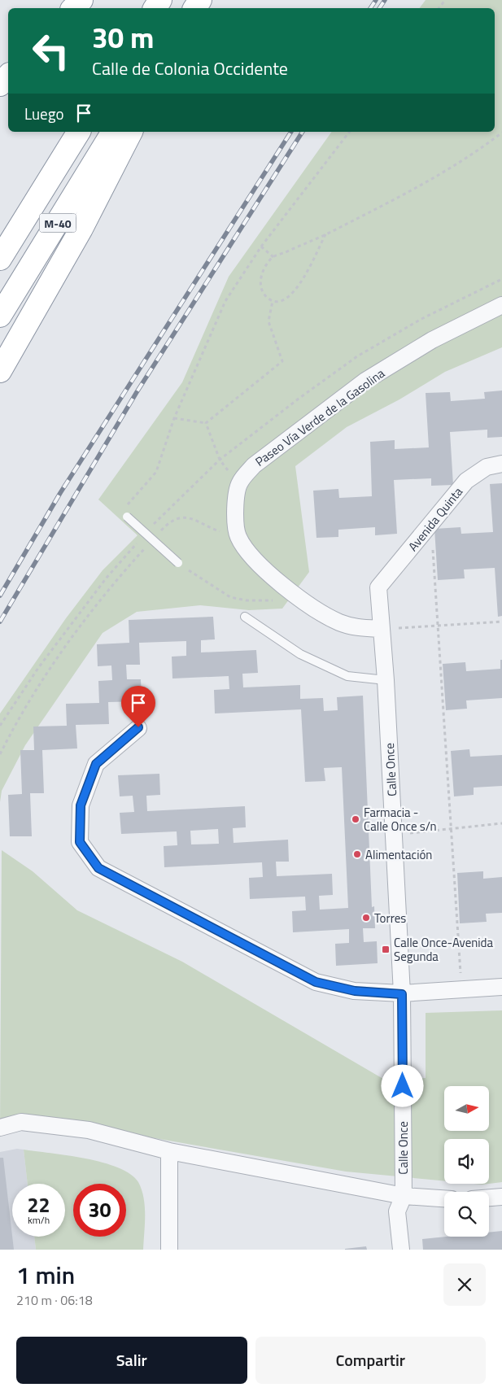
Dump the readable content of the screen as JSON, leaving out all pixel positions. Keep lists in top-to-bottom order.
{
  "streets": {
    "highway": ["M-40"],
    "street": ["Paseo Vía Verde de la Gasolina", "Avenida Quinta", "Calle Once"]
  },
  "crossings": [
    ["Avenida Quinta", "Calle Once"]
  ],
  "places": {
    "other": ["Farmacia - Calle Once s/n", "Alimentación", "Torres"],
    "transit": ["Calle Once-Avenida Segunda"]
  },
  "north": "right",
  "page": {
    "turn": ["30 m", "Calle de Colonia Occidente"],
    "then": "Luego",
    "speed": "22 km/h",
    "limit": "30",
    "heading": ["1 min", "210 m · 06:18"],
    "buttons": ["Salir", "Compartir"]
  }
}
